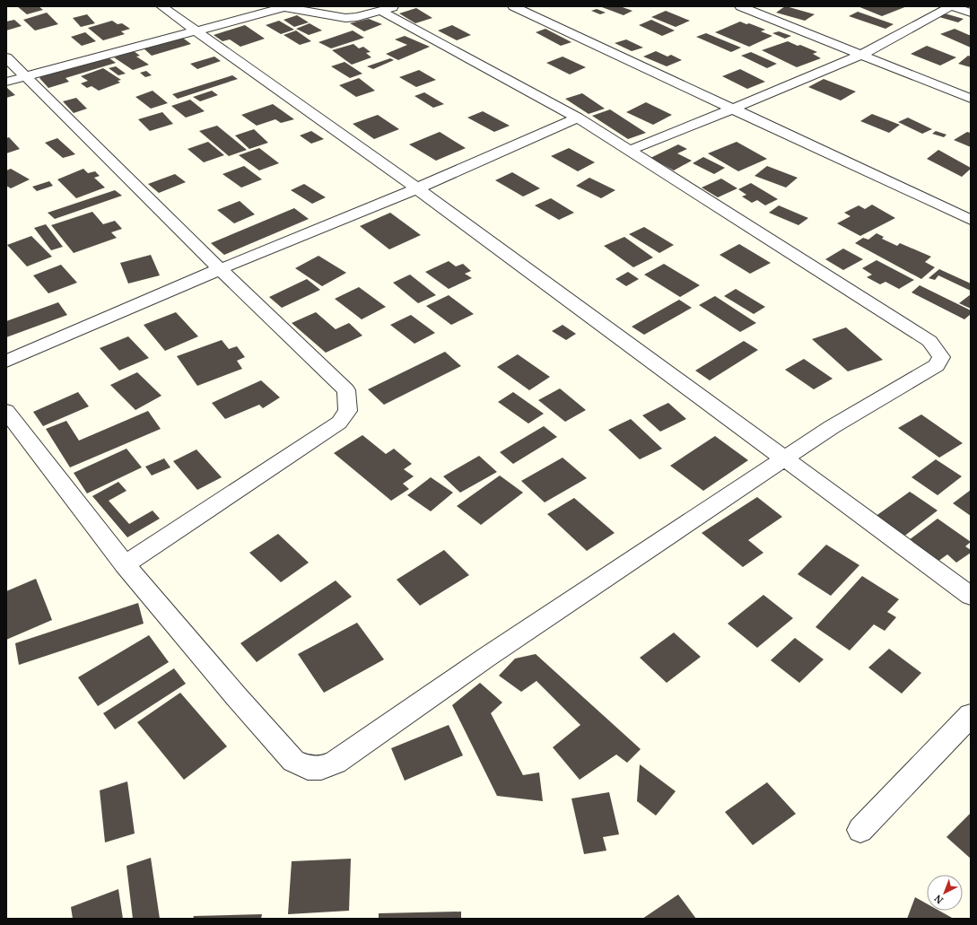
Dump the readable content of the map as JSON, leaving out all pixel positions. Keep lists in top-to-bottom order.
{
  "north": "bottom left"
}
